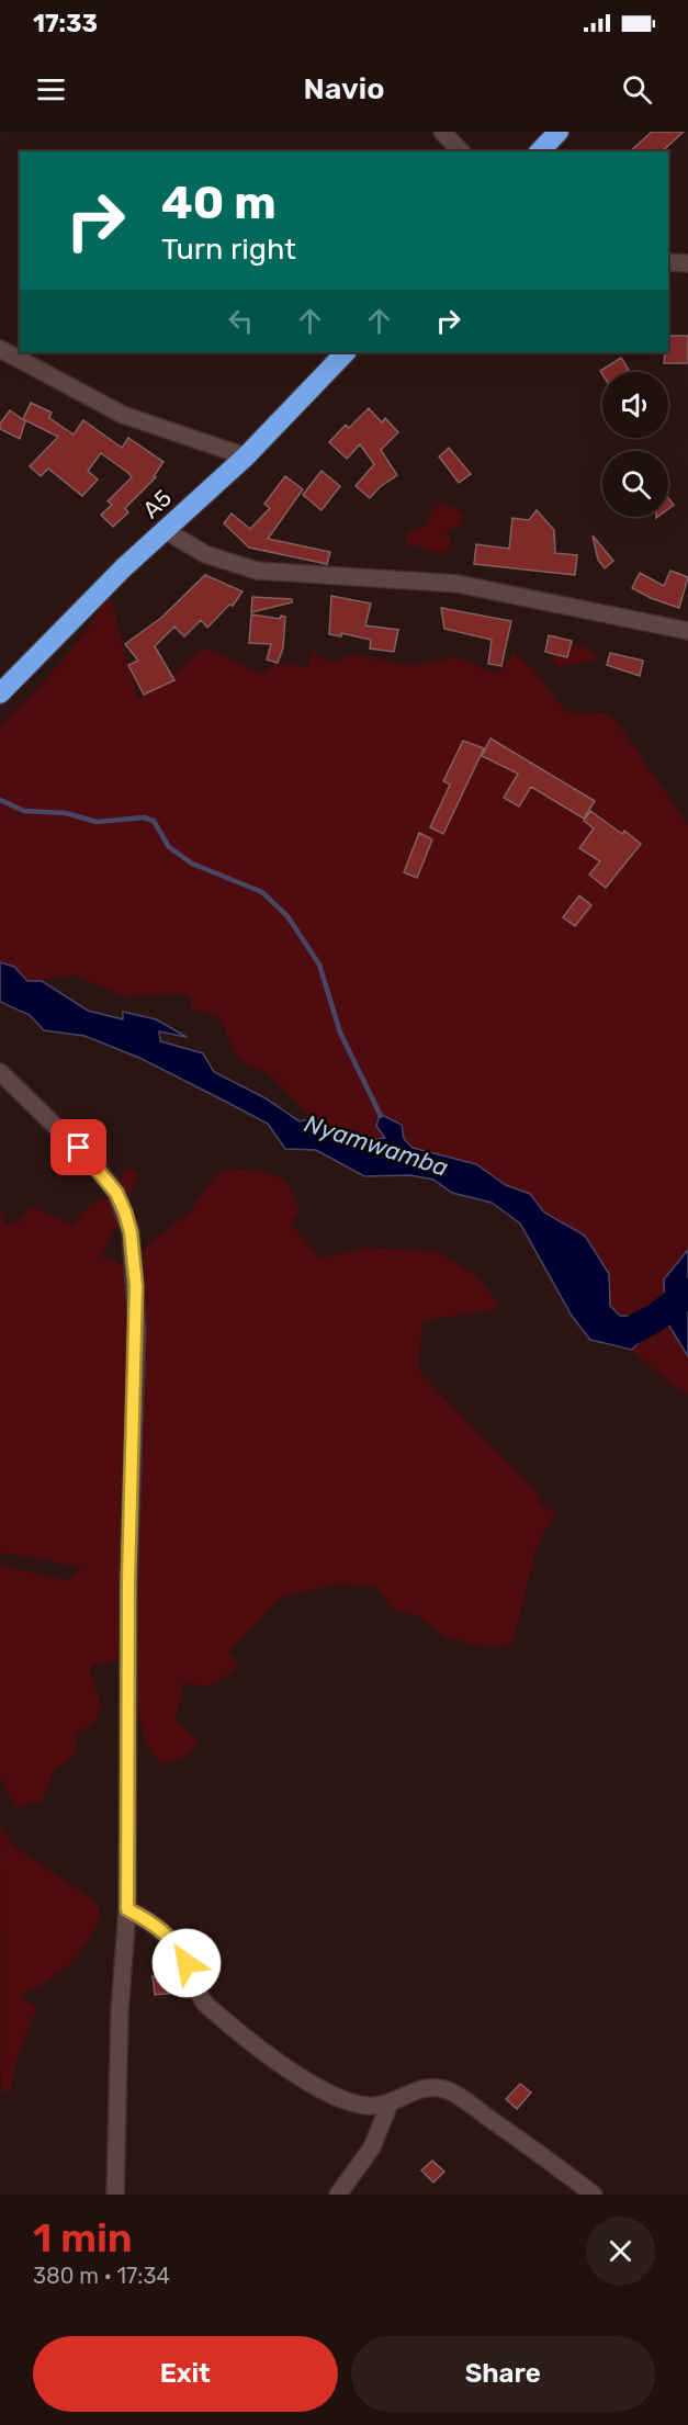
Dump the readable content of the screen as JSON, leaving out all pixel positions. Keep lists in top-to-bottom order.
{
  "streets": {
    "highway": ["A5"]
  },
  "water": ["Nyamwamba"],
  "page": {
    "status": "17:33",
    "header": "Navio",
    "turn": ["40 m", "Turn right"],
    "heading": ["1 min", "380 m · 17:34"],
    "buttons": ["Exit", "Share"]
  }
}
